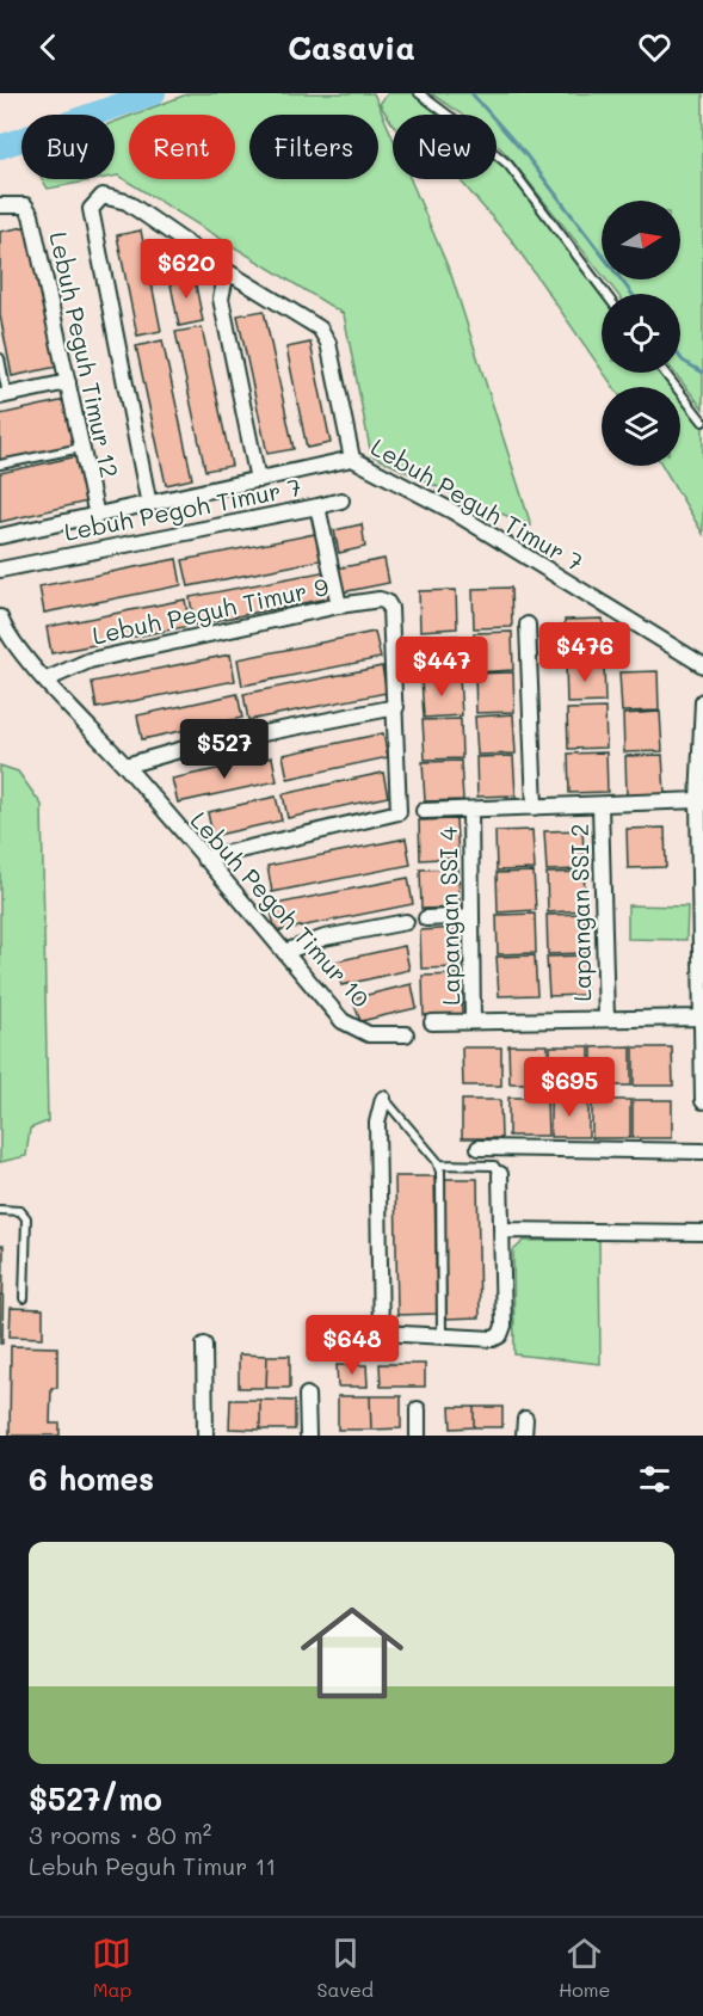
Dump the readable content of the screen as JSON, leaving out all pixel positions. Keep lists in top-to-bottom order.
{
  "streets": {
    "street": [
      "Lebuh Peguh Timur 12",
      "Lebuh Peguh Timur 7",
      "Lebuh Pegoh Timur 7",
      "Lebuh Peguh Timur 9",
      "Lebuh Pegoh Timur 10",
      "Lapangan SSI 2",
      "Lapangan SSI 4"
    ]
  },
  "crossings": [
    ["Lebuh Peguh Timur 12", "Lebuh Peguh Timur 7"],
    ["Lebuh Pegoh Timur 7", "Lebuh Peguh Timur 9"],
    ["Lebuh Peguh Timur 9", "Lebuh Pegoh Timur 10"]
  ],
  "north": "right",
  "page": {
    "header": "Casavia",
    "chip": [
      "Buy",
      "Rent",
      "Filters",
      "New"
    ],
    "price": [
      "$620",
      "$476",
      "$447",
      "$527",
      "$695",
      "$648"
    ],
    "heading": "6 homes",
    "list": [
      {
        "name": "$527/mo",
        "note": "3 rooms · 80 m² · Lebuh Peguh Timur 11"
      }
    ],
    "tabs": ["Map", "Saved", "Home"]
  }
}
